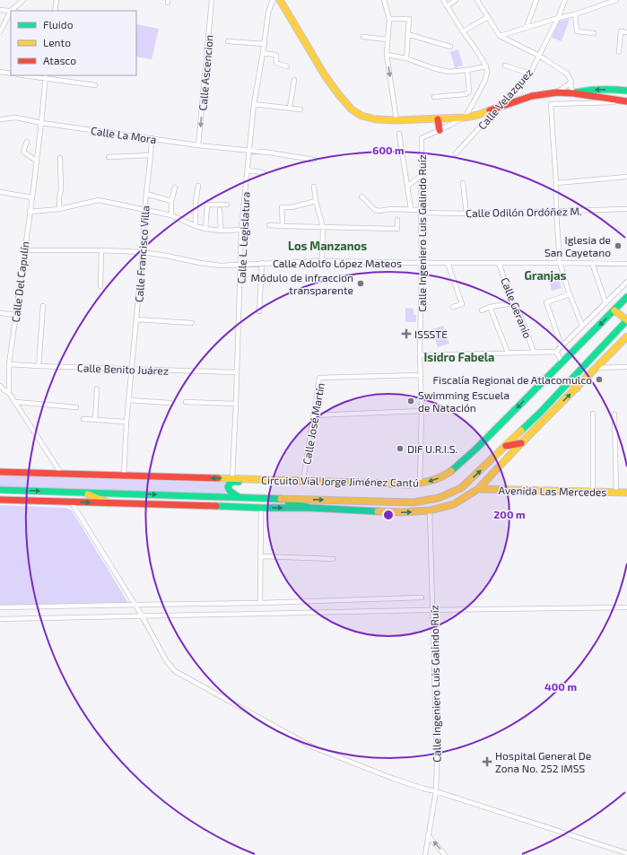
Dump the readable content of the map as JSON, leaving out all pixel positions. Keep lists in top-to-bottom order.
{
  "streets": {
    "main road": ["Circuito Vial Jorge Jiménez Cantú", "Avenida Las Mercedes"],
    "street": [
      "Calle Ascencion",
      "Calle Velazquez",
      "Calle La Mora",
      "Calle Odilón Ordóñez M.",
      "Calle Ingeniero Luis Galindo Ruíz",
      "Calle L. Legislatura",
      "Calle Francisco Villa",
      "Calle Adolfo López Mateos",
      "Calle Del Capulín",
      "Calle Geranio",
      "Calle Benito Juárez",
      "Calle José Martín"
    ]
  },
  "crossings": [
    ["Calle Ascencion", "Calle La Mora"],
    ["Calle La Mora", "Calle L. Legislatura"],
    ["Calle La Mora", "Calle Francisco Villa"],
    ["Calle La Mora", "Calle Del Capulín"],
    ["Calle Odilón Ordóñez M.", "Calle Ingeniero Luis Galindo Ruíz"],
    ["Calle Ingeniero Luis Galindo Ruíz", "Calle Adolfo López Mateos"],
    ["Calle Ingeniero Luis Galindo Ruíz", "Calle José Martín"],
    ["Calle Ingeniero Luis Galindo Ruíz", "Circuito Vial Jorge Jiménez Cantú"],
    ["Calle L. Legislatura", "Calle Adolfo López Mateos"],
    ["Calle L. Legislatura", "Calle Benito Juárez"],
    ["Calle L. Legislatura", "Circuito Vial Jorge Jiménez Cantú"],
    ["Calle Francisco Villa", "Calle Adolfo López Mateos"],
    ["Calle Francisco Villa", "Calle Benito Juárez"],
    ["Calle Francisco Villa", "Circuito Vial Jorge Jiménez Cantú"],
    ["Calle Adolfo López Mateos", "Calle Del Capulín"],
    ["Calle Adolfo López Mateos", "Calle Geranio"],
    ["Calle Del Capulín", "Calle Benito Juárez"],
    ["Calle José Martín", "Circuito Vial Jorge Jiménez Cantú"]
  ],
  "one_way": ["Calle Ascencion"],
  "districts": ["Los Manzanos", "Granjas", "Isidro Fabela"],
  "places": {
    "other": [
      "Iglesia de San Cayetano",
      "Módulo de infraccion transparente",
      "Fiscalía Regional de Atlacomulco",
      "Swimming Escuela de Natación",
      "DIF U.R.I.S."
    ],
    "health": ["ISSSTE", "Hospital General De Zona No. 252 IMSS"]
  },
  "legend": ["Fluido", "Lento", "Atasco"],
  "rings": ["600 m", "200 m", "400 m"]
}
